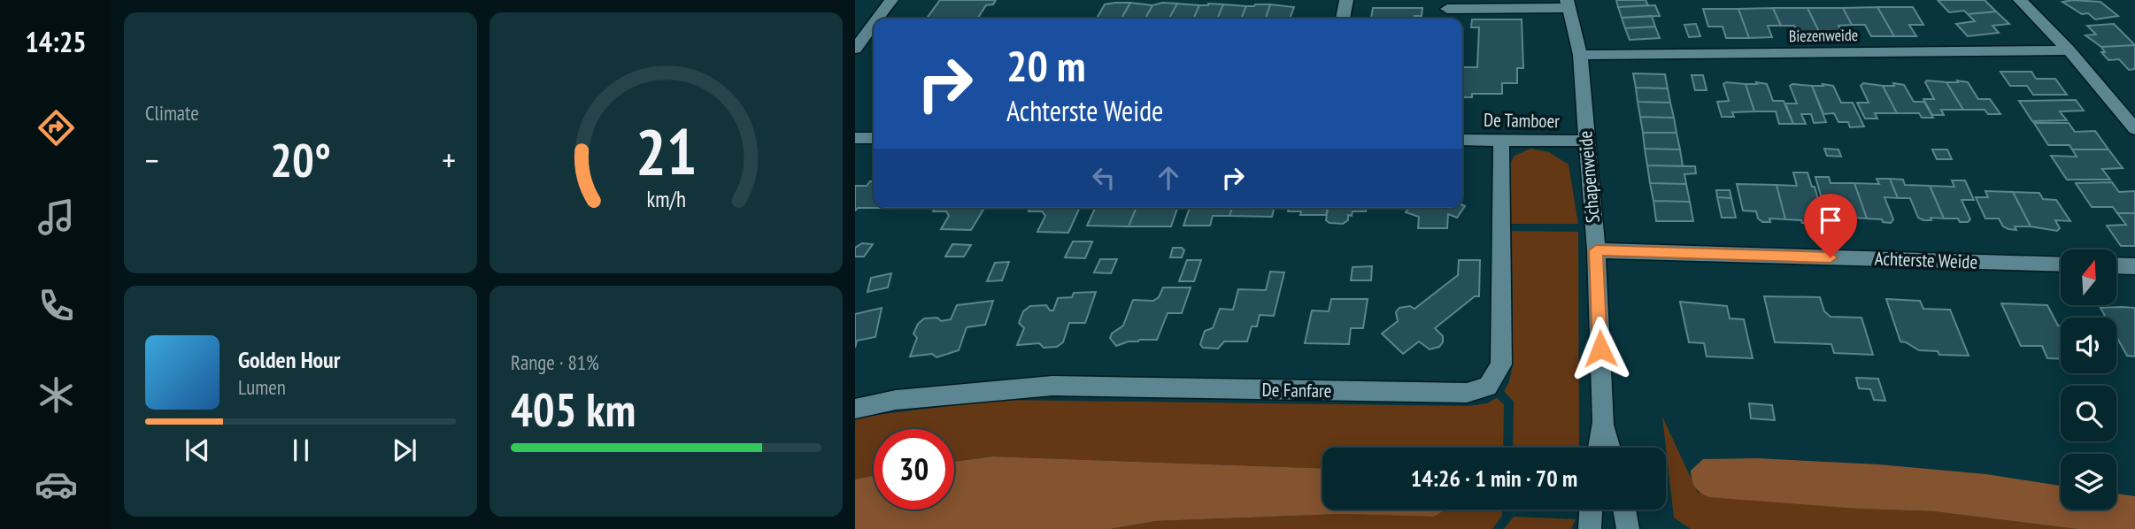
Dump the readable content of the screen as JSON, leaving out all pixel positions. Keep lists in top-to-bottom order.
{
  "streets": {
    "street": [
      "Biezenweide",
      "De Tamboer",
      "Schapenweide",
      "Achterste Weide",
      "De Fanfare"
    ]
  },
  "crossings": [
    ["Biezenweide", "Schapenweide"],
    ["De Tamboer", "Schapenweide"],
    ["De Tamboer", "De Fanfare"],
    ["Schapenweide", "Achterste Weide"]
  ],
  "north": "top",
  "page": {
    "tabs": "14:25",
    "tile": [
      "Climate",
      ["Range · 81%", "405 km"]
    ],
    "turn": ["20 m", "Achterste Weide"],
    "heat": ["−", "20°", "+"],
    "song": ["Golden Hour", "Lumen"],
    "limit": "30",
    "trip": "14:26 · 1 min · 70 m",
    "gauge": ["21", "km/h"]
  }
}
